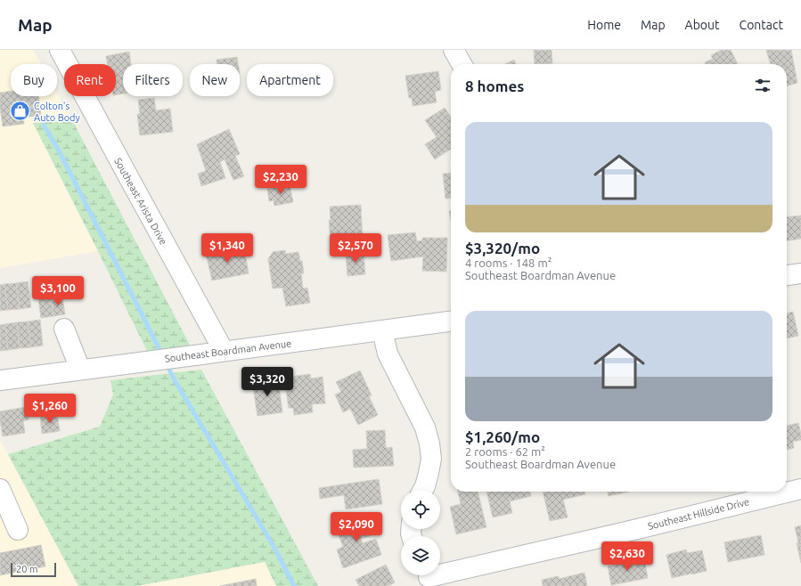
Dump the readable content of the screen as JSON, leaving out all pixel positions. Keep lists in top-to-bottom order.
{
  "streets": {
    "street": ["Southeast Arista Drive", "Southeast Boardman Avenue", "Southeast Hillside Drive"]
  },
  "crossings": [
    ["Southeast Arista Drive", "Southeast Boardman Avenue"]
  ],
  "places": {
    "shop": ["Colton's Auto Body"]
  },
  "scale_bar": "20 m",
  "page": {
    "header": "Map",
    "nav": [
      "Home",
      "Map",
      "About",
      "Contact"
    ],
    "chip": [
      "Buy",
      "Rent",
      "Filters",
      "New",
      "Apartment"
    ],
    "heading": "8 homes",
    "list": [
      {
        "name": "$3,320/mo",
        "note": "4 rooms · 148 m² · Southeast Boardman Avenue"
      },
      {
        "name": "$1,260/mo",
        "note": "2 rooms · 62 m² · Southeast Boardman Avenue"
      }
    ],
    "price": [
      "$2,230",
      "$1,340",
      "$2,570",
      "$3,100",
      "$3,320",
      "$1,260",
      "$2,090",
      "$2,630"
    ],
    "scale": "20 m"
  }
}
